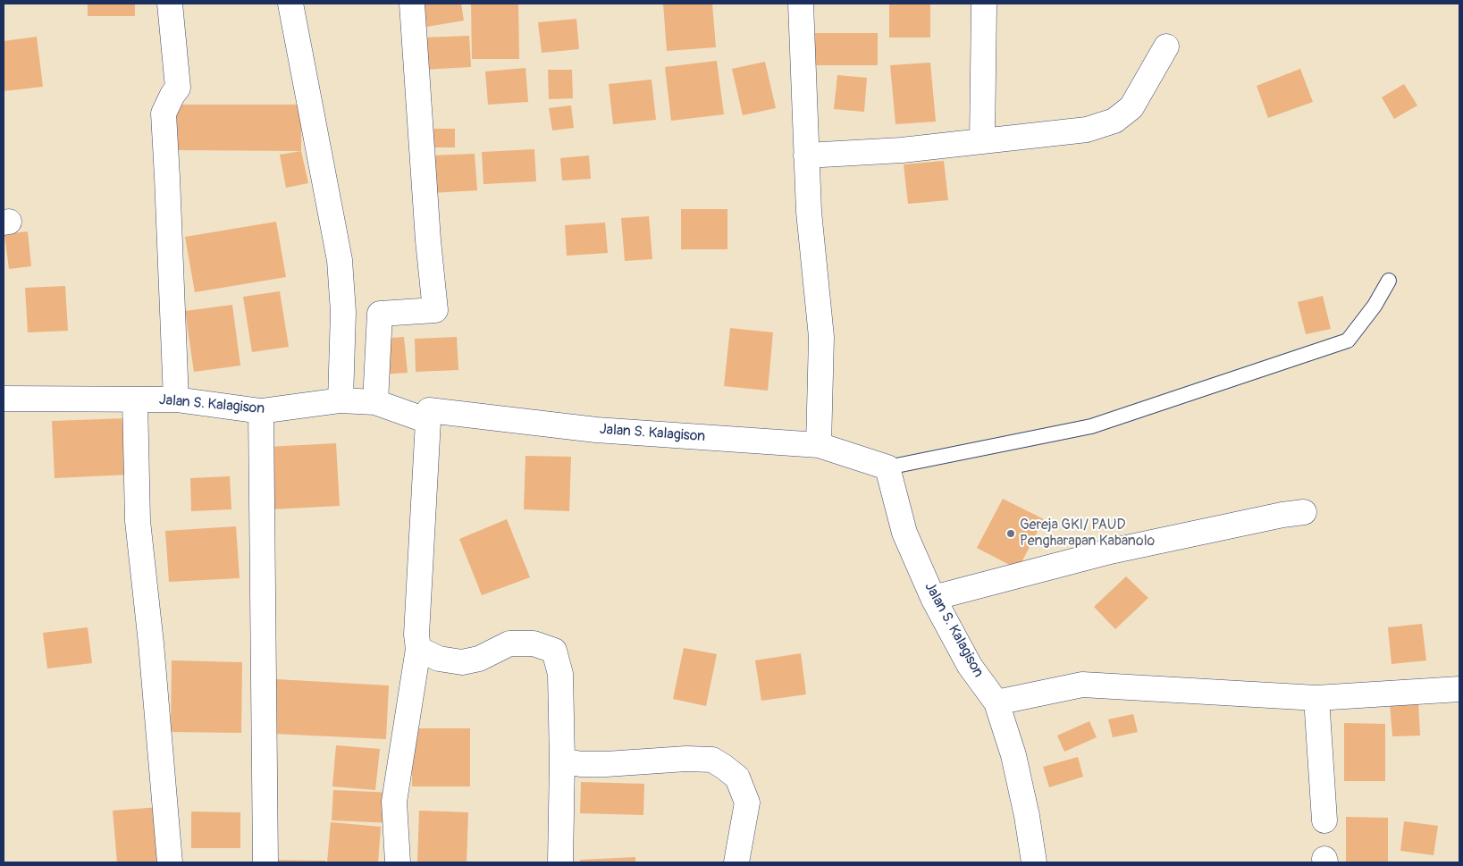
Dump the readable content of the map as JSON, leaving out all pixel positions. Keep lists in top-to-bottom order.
{
  "streets": {
    "street": ["Jalan S. Kalagison"]
  },
  "places": ["Gereja GKI/ PAUD Pengharapan Kabanolo"]
}
